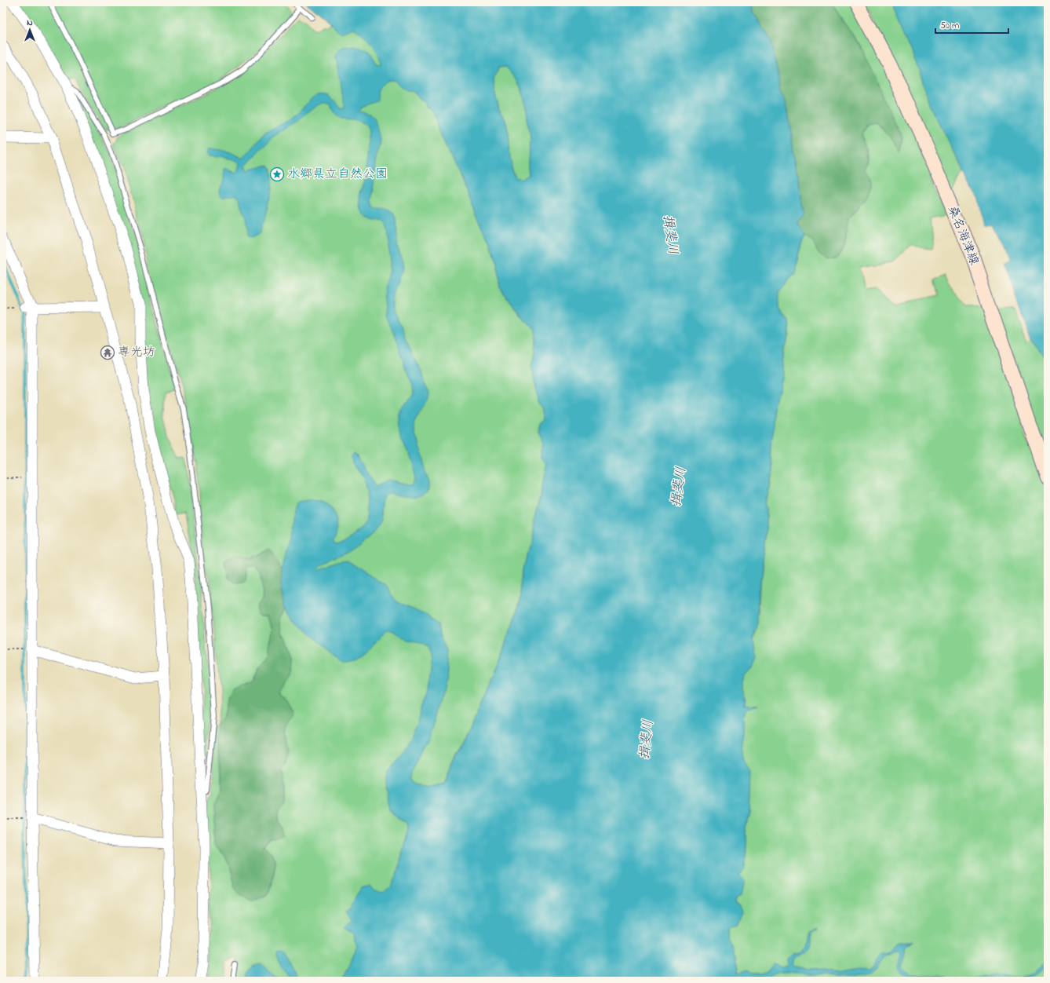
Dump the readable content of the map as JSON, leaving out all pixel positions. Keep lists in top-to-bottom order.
{
  "streets": {
    "main road": ["桑名海津線"]
  },
  "water": ["揖斐川"],
  "places": {
    "place": ["水郷県立自然公園"],
    "temple": ["専光坊"]
  },
  "scale_bar": "50 m",
  "north": "top"
}
